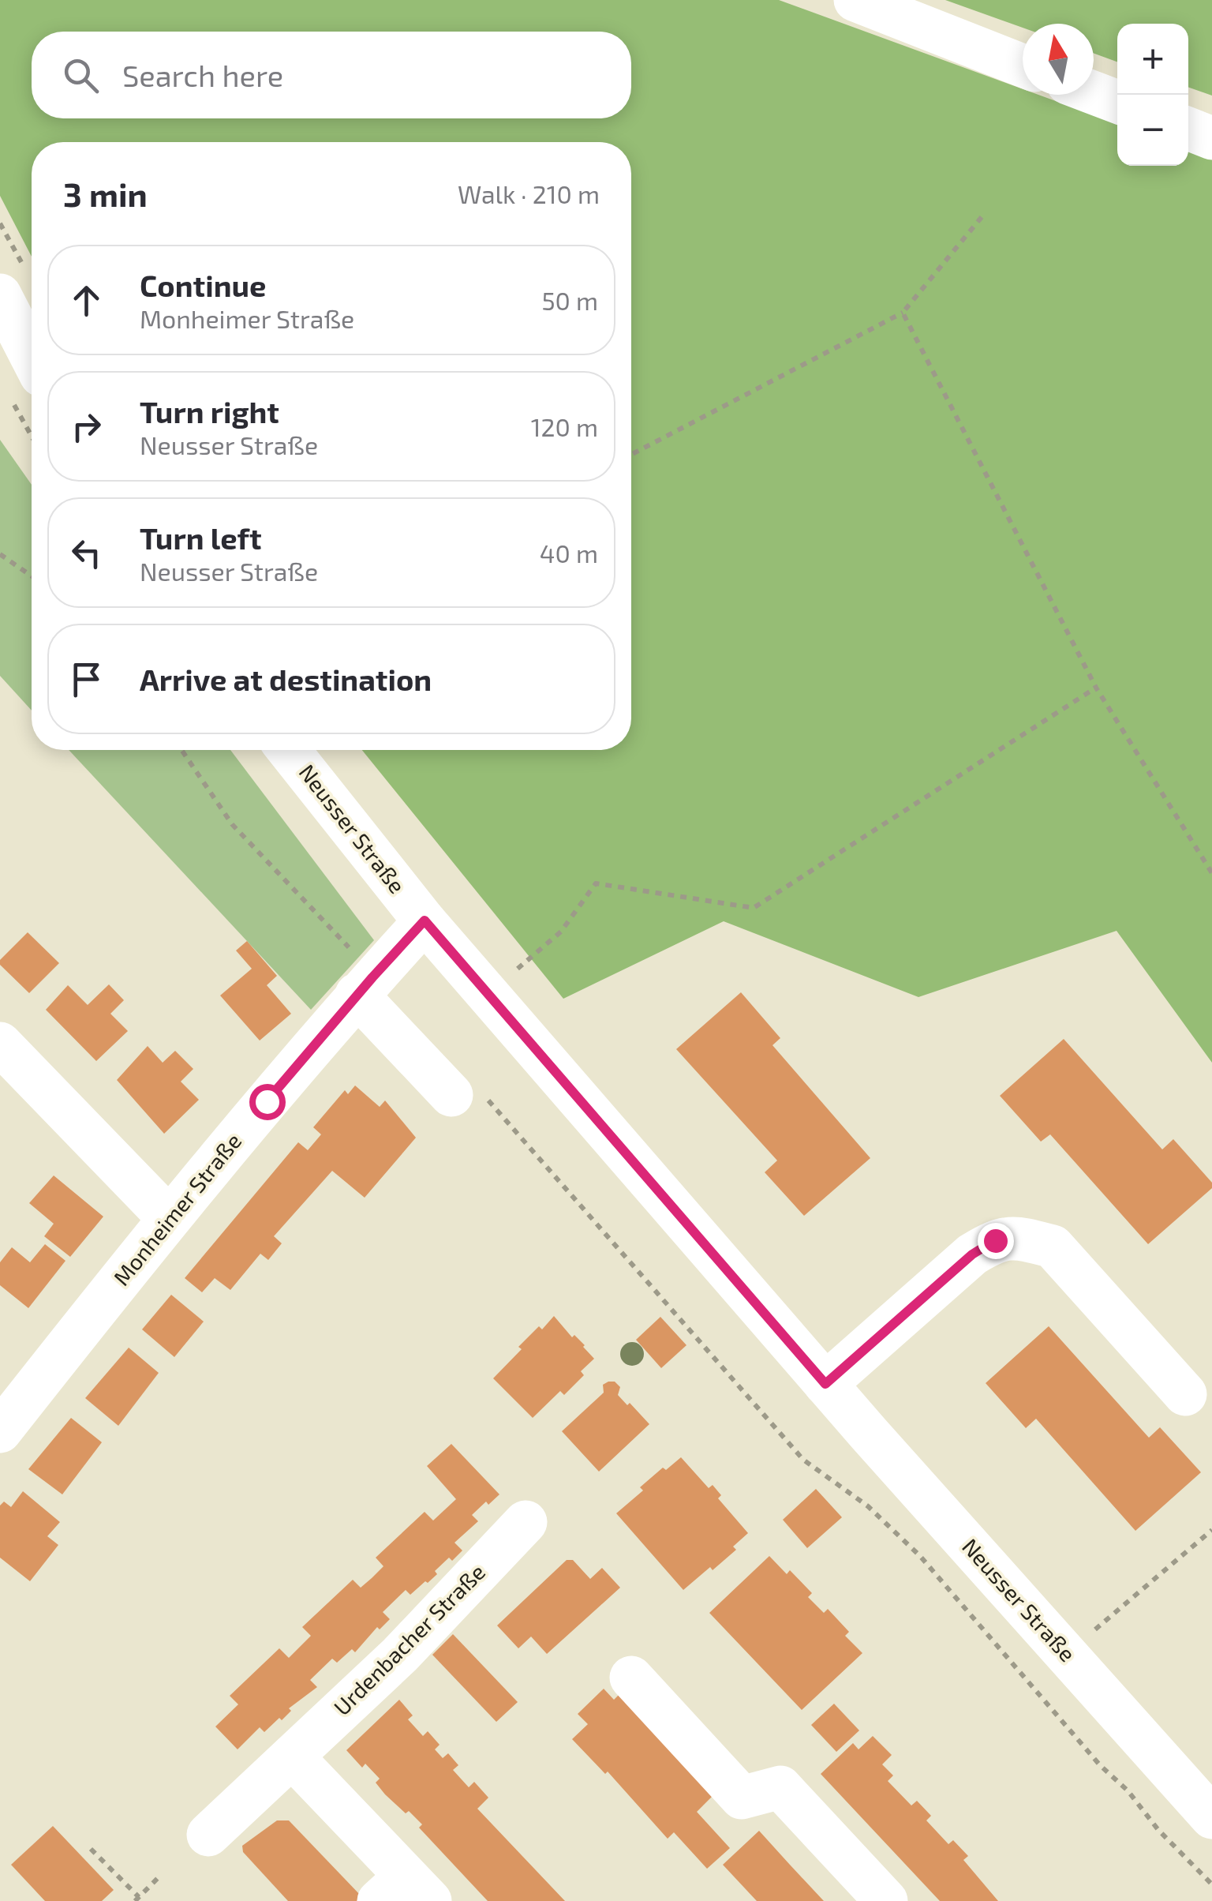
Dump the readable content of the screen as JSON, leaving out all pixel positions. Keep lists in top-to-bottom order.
{
  "streets": {
    "main road": ["Neusser Straße", "Monheimer Straße", "Urdenbacher Straße"]
  },
  "crossings": [
    ["Neusser Straße", "Monheimer Straße"]
  ],
  "north": "top",
  "page": {
    "map_buttons": ["+", "−"],
    "search": "Search here",
    "heading": ["3 min", "Walk · 210 m"],
    "list": [
      ["Continue", "Monheimer Straße", "50 m"],
      ["Turn right", "Neusser Straße", "120 m"],
      ["Turn left", "Neusser Straße", "40 m"],
      "Arrive at destination"
    ]
  }
}
